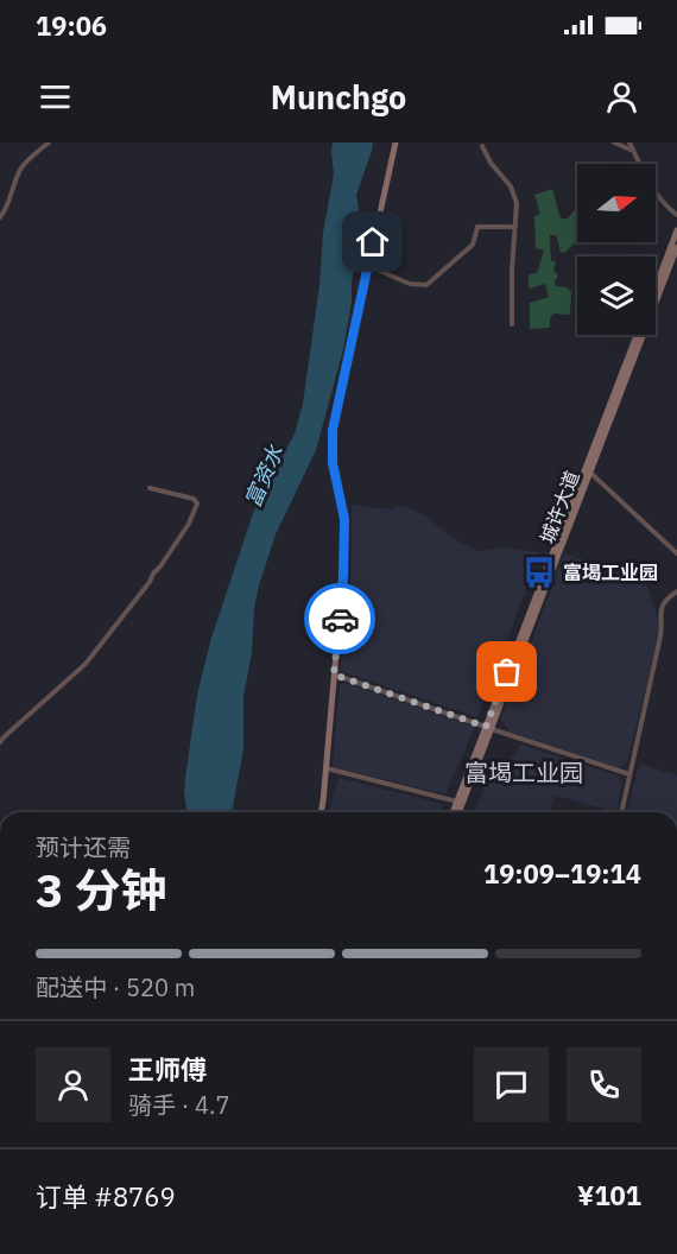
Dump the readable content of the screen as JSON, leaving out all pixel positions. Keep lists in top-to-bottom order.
{
  "streets": {
    "main road": ["城许大道"]
  },
  "districts": ["富堨工业园"],
  "water": ["富资水"],
  "places": {
    "bus stop": ["富堨工业园"]
  },
  "north": "right",
  "page": {
    "status": "19:06",
    "header": "Munchgo",
    "heading": ["3 分钟", "预计还需", "19:09–19:14"],
    "panel": [
      "王师傅",
      "骑手 · 4.7",
      "订单 #8769",
      "¥101"
    ],
    "bar": "配送中 · 520 m"
  }
}
